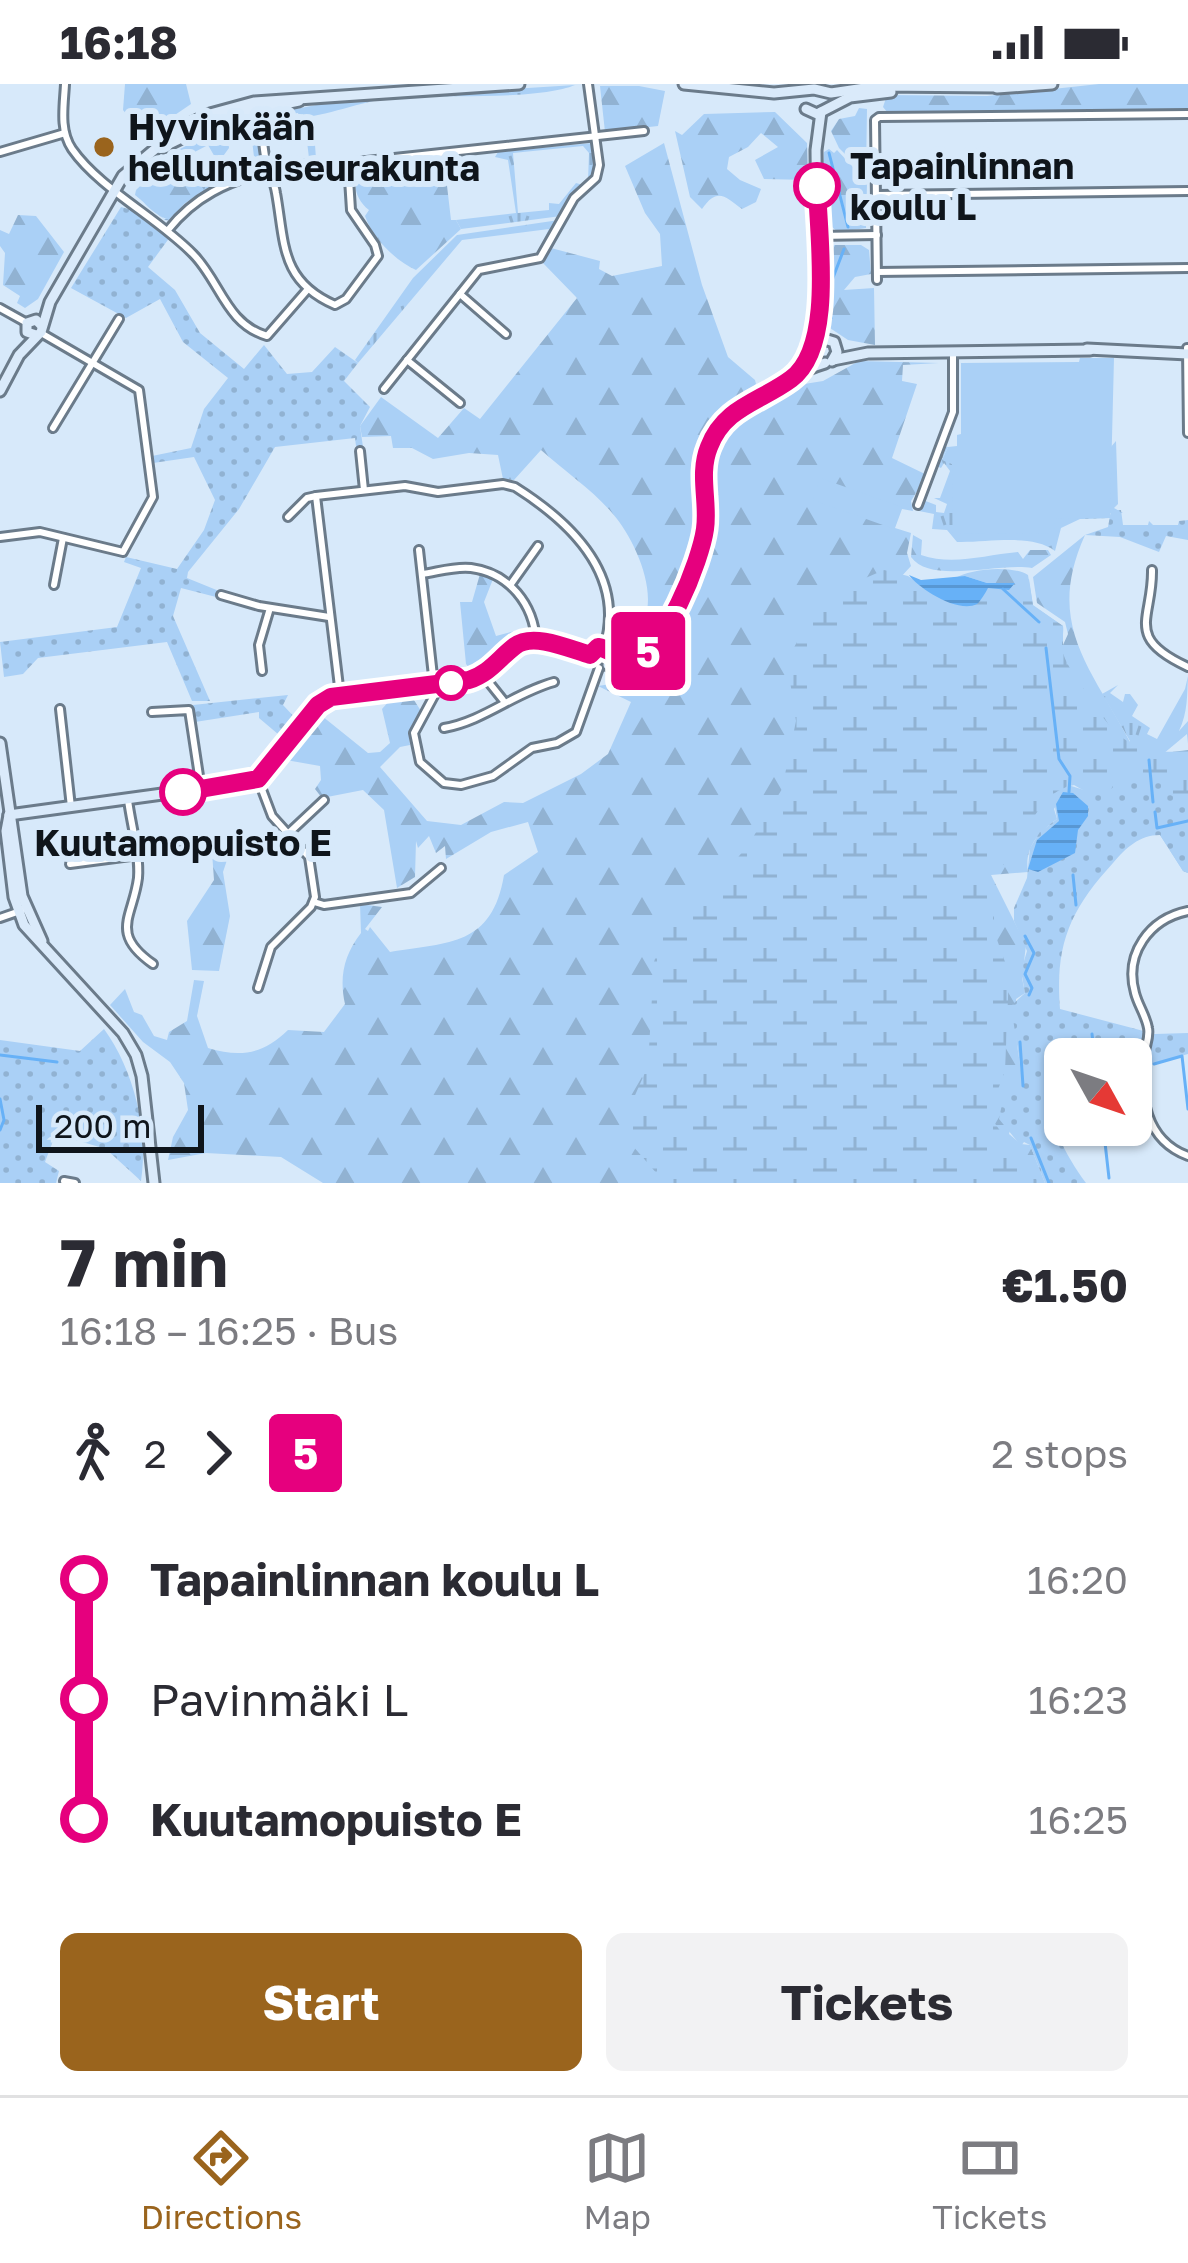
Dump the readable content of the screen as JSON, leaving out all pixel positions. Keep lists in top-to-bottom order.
{
  "places": ["Hyvinkään helluntaiseurakunta", "Tapainlinnan koulu L", "Kuutamopuisto E"],
  "lines": ["bus line 5"],
  "scale_bar": "200 m",
  "north": "bottom right",
  "page": {
    "status": "16:18",
    "on_map": "5",
    "scale": "200 m",
    "heading": ["7 min", "16:18 – 16:25 · Bus", "€1.50"],
    "legs": ["2", "5", "2 stops"],
    "list": [
      {
        "name": "Tapainlinnan koulu L",
        "value": "16:20"
      },
      {
        "name": "Pavinmäki L",
        "value": "16:23"
      },
      {
        "name": "Kuutamopuisto E",
        "value": "16:25"
      }
    ],
    "buttons": ["Start", "Tickets"],
    "tabs": ["Directions", "Map", "Tickets"]
  }
}
